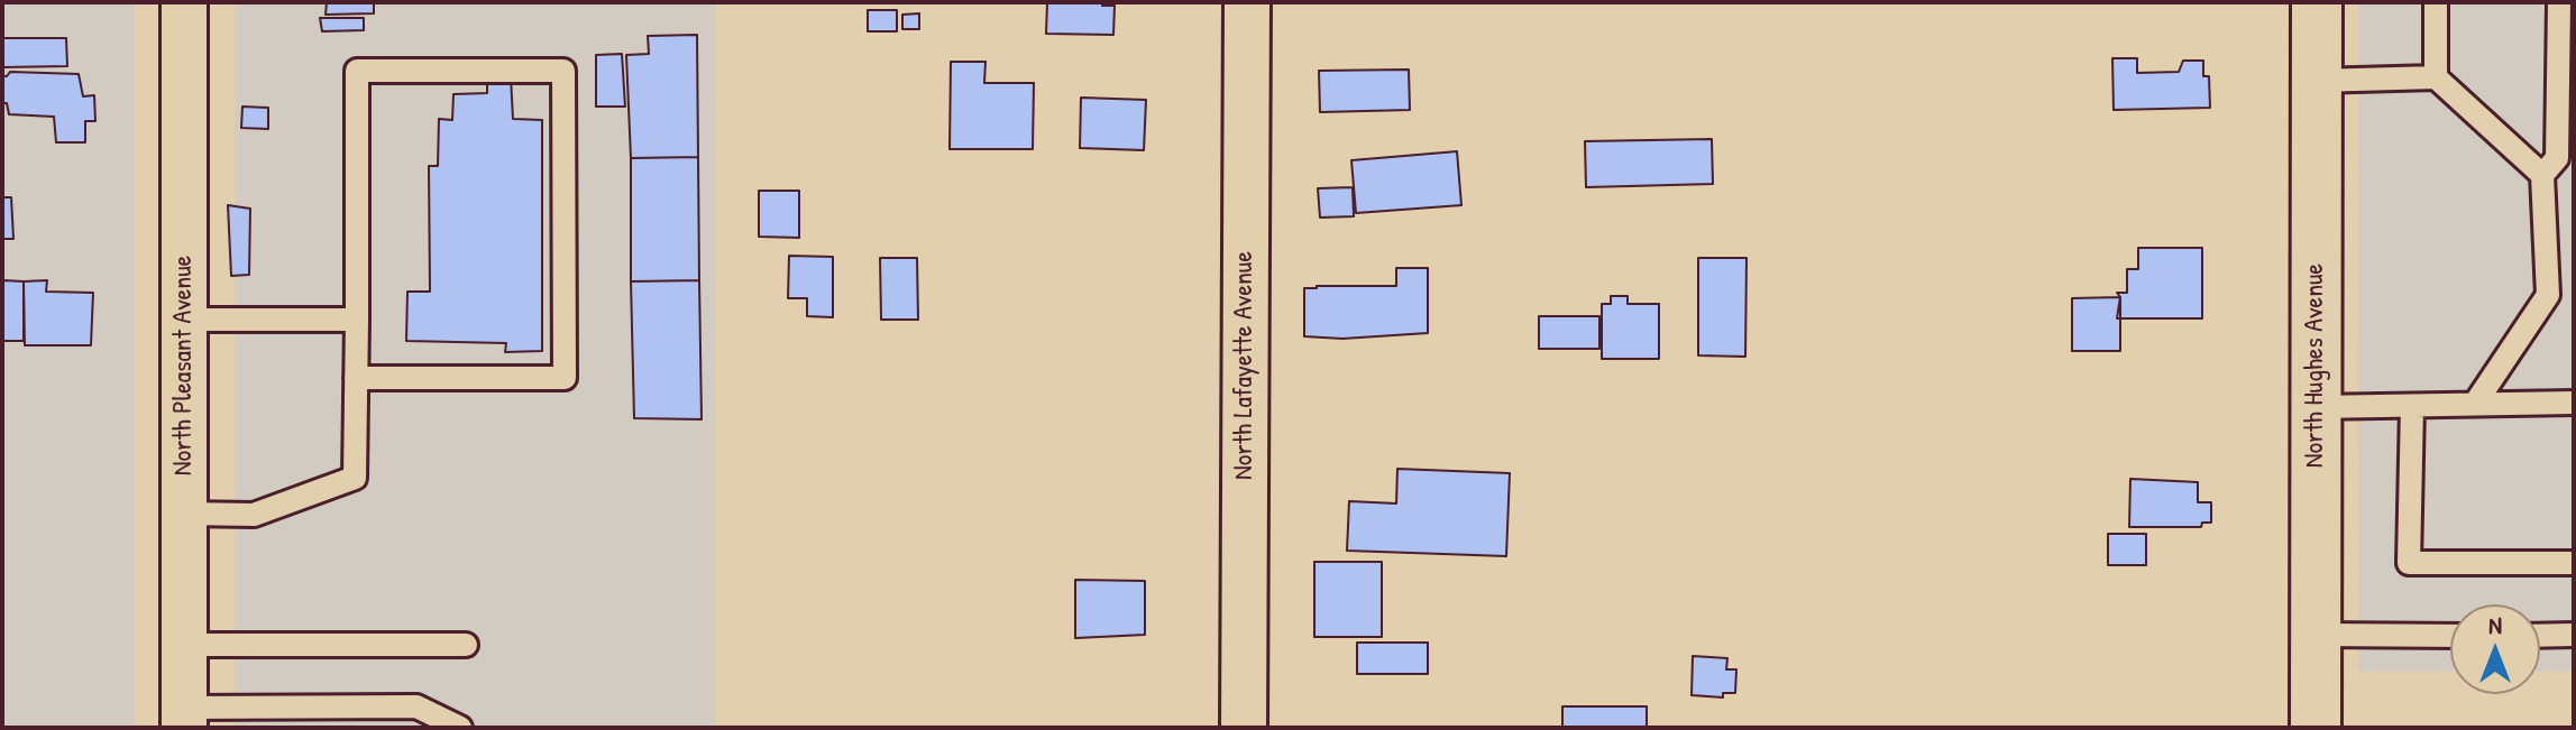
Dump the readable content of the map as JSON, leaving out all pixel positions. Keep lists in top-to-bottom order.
{
  "streets": {
    "street": ["North Pleasant Avenue", "North Lafayette Avenue", "North Hughes Avenue"]
  },
  "north": "top"
}
